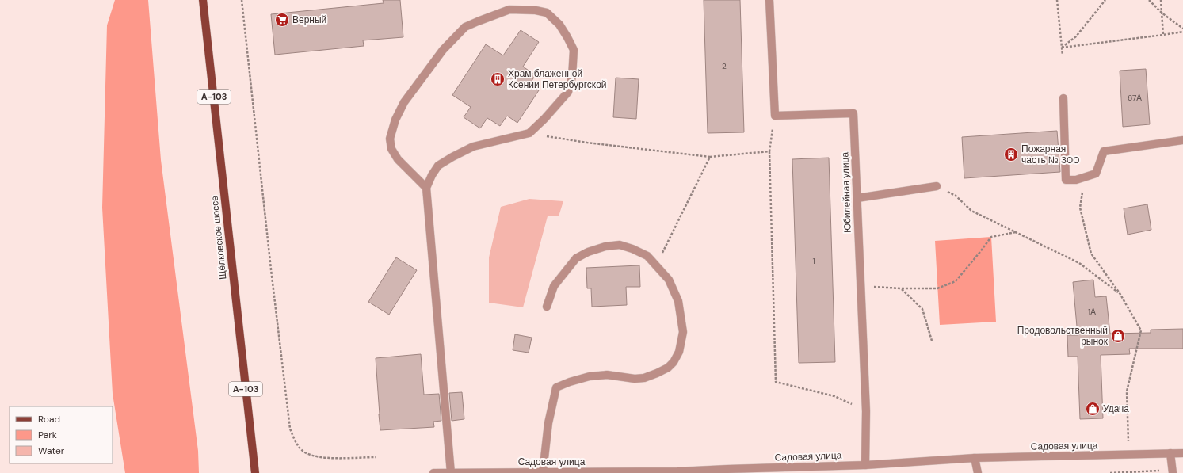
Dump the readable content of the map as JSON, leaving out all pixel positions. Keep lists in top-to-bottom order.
{
  "streets": {
    "main road": ["А-103", "Щёлковское шоссе"],
    "street": ["Юбилейная улица", "Садовая улица"]
  },
  "crossings": [
    ["Юбилейная улица", "Садовая улица"]
  ],
  "places": {
    "supermarket": ["Верный"],
    "building": ["Храм блаженной Ксении Петербургской", "Пожарная часть № 300"],
    "shop": ["Продовольственный рынок", "Удача"]
  },
  "house_numbers": [
    "2",
    "67А",
    "1",
    "1А"
  ],
  "legend": ["Road", "Park", "Water"]
}
